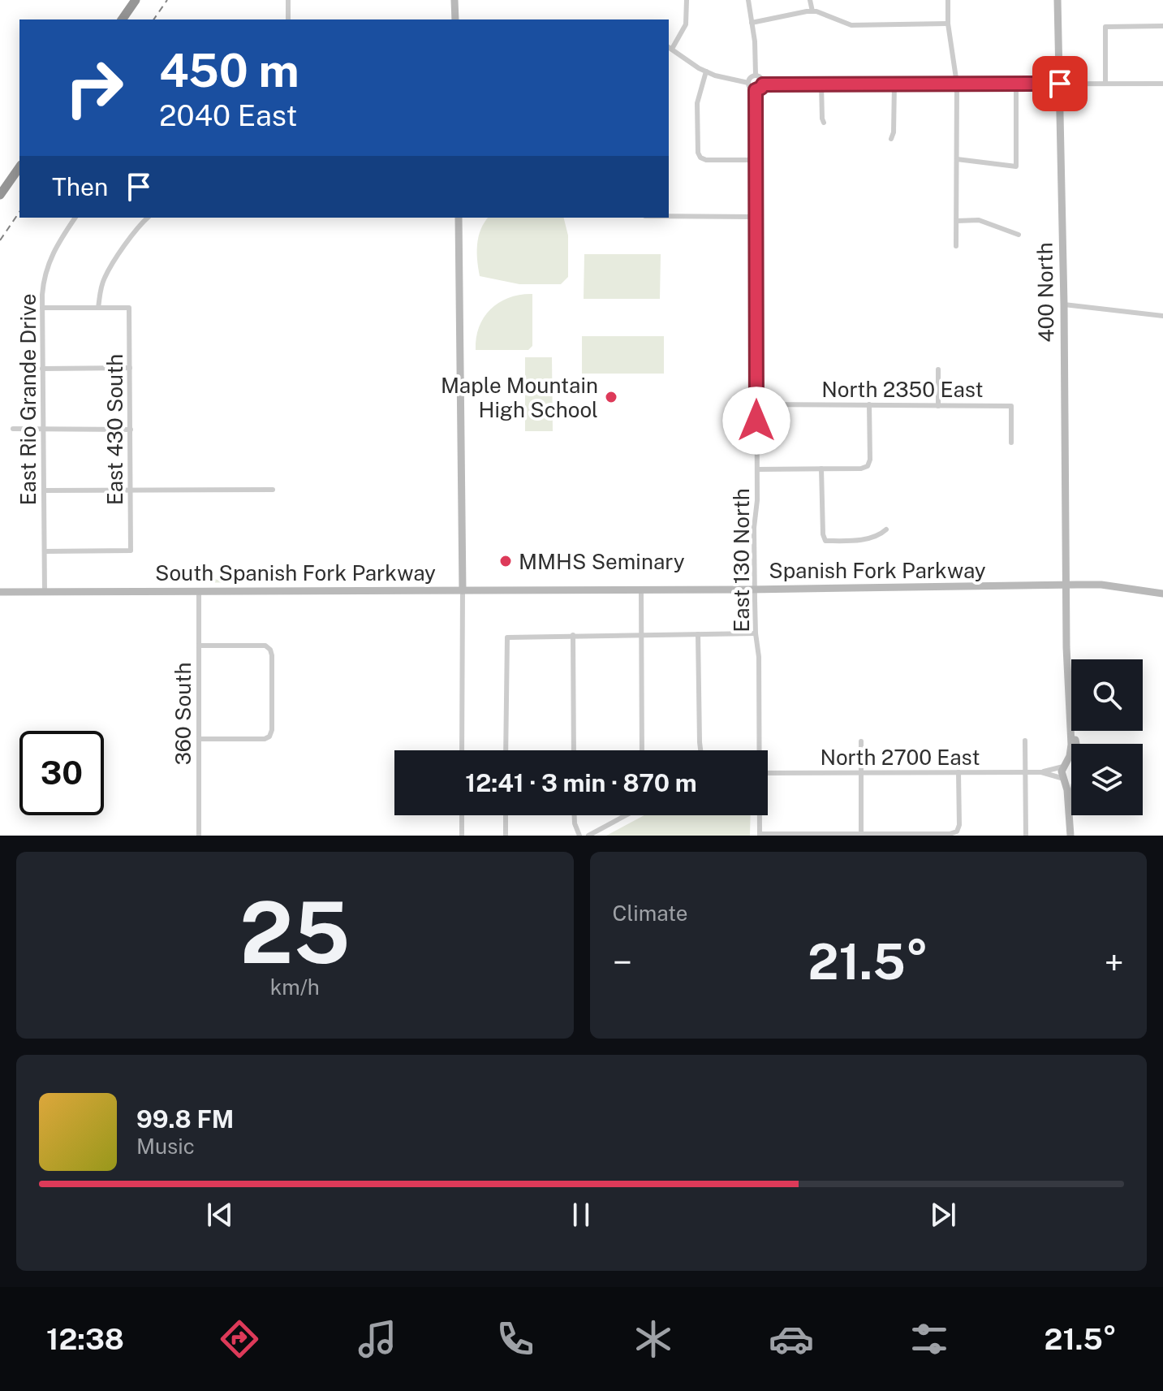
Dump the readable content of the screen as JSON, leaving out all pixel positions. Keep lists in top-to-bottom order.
{
  "streets": {
    "street": [
      "400 North",
      "North 2350 East",
      "East Rio Grande Drive",
      "East 430 South",
      "East 130 North",
      "Spanish Fork Parkway",
      "South Spanish Fork Parkway",
      "360 South",
      "North 2700 East"
    ]
  },
  "crossings": [
    ["400 North", "Spanish Fork Parkway"],
    ["400 North", "North 2700 East"],
    ["North 2350 East", "East 130 North"],
    ["East Rio Grande Drive", "East 430 South"],
    ["East Rio Grande Drive", "South Spanish Fork Parkway"],
    ["East 130 North", "Spanish Fork Parkway"],
    ["Spanish Fork Parkway", "South Spanish Fork Parkway"],
    ["South Spanish Fork Parkway", "360 South"]
  ],
  "places": ["Maple Mountain High School", "MMHS Seminary"],
  "page": {
    "turn": ["450 m", "2040 East"],
    "then": "Then",
    "limit": "30",
    "trip": "12:41 · 3 min · 870 m",
    "tile": [
      ["25", "km/h"],
      "Climate"
    ],
    "heat": ["−", "21.5°", "+"],
    "song": ["99.8 FM", "Music"],
    "tabs": ["12:38", "21.5°"]
  }
}
